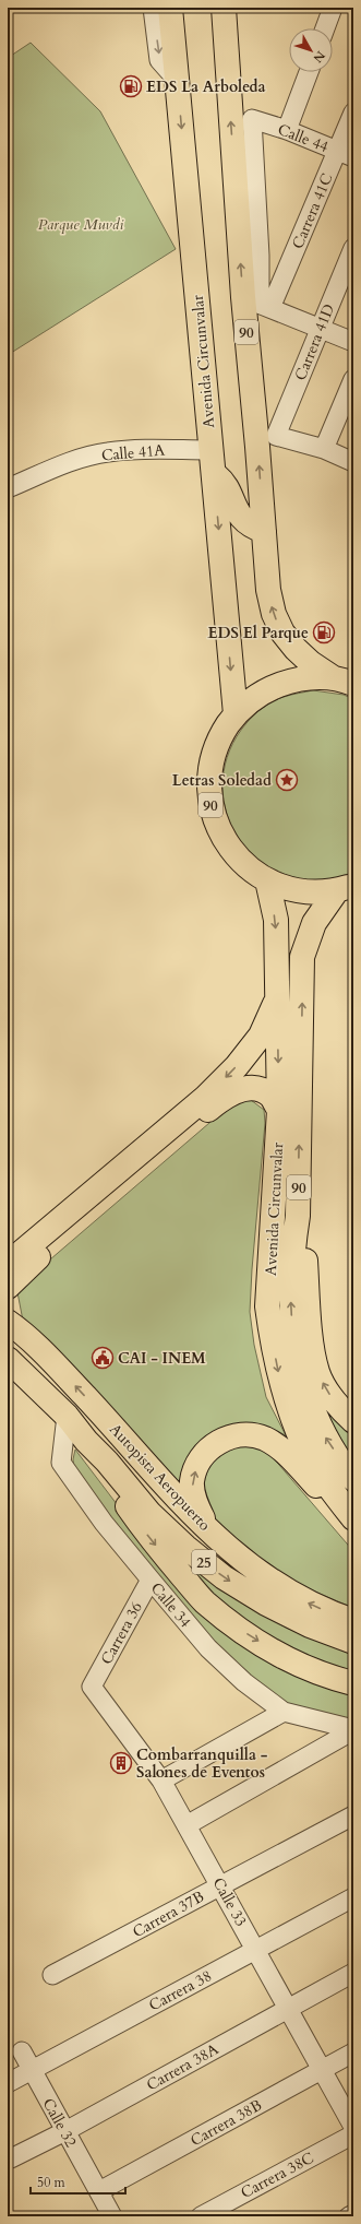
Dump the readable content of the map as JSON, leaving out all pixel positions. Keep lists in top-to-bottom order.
{
  "streets": {
    "highway": [
      "90",
      "Avenida Circunvalar",
      "Autopista Aeropuerto",
      "25"
    ],
    "street": [
      "Calle 44",
      "Carrera 41C",
      "Carrera 41D",
      "Calle 41A",
      "Calle 34",
      "Carrera 36",
      "Calle 33",
      "Carrera 37B",
      "Carrera 38",
      "Carrera 38A",
      "Calle 32",
      "Carrera 38B",
      "Carrera 38C"
    ]
  },
  "crossings": [
    ["Calle 44", "Carrera 41C"],
    ["Calle 44", "90"],
    ["Carrera 41C", "90"],
    ["90", "Carrera 41D"],
    ["90", "Avenida Circunvalar"],
    ["Avenida Circunvalar", "Calle 41A"],
    ["Autopista Aeropuerto", "Calle 34"],
    ["Calle 34", "Carrera 36"],
    ["Carrera 36", "Calle 33"],
    ["Calle 33", "Carrera 37B"],
    ["Calle 33", "Carrera 38"],
    ["Calle 33", "Carrera 38A"],
    ["Calle 33", "Carrera 38B"],
    ["Carrera 38", "Calle 32"],
    ["Carrera 38A", "Calle 32"],
    ["Calle 32", "Carrera 38B"]
  ],
  "parks": ["Parque Muvdi"],
  "places": {
    "fuel station": ["EDS La Arboleda", "EDS El Parque"],
    "place": ["Letras Soledad"],
    "public building": ["CAI - INEM"],
    "building": ["Combarranquilla - Salones de Eventos"]
  },
  "scale_bar": "50 m",
  "north": "bottom right"
}
